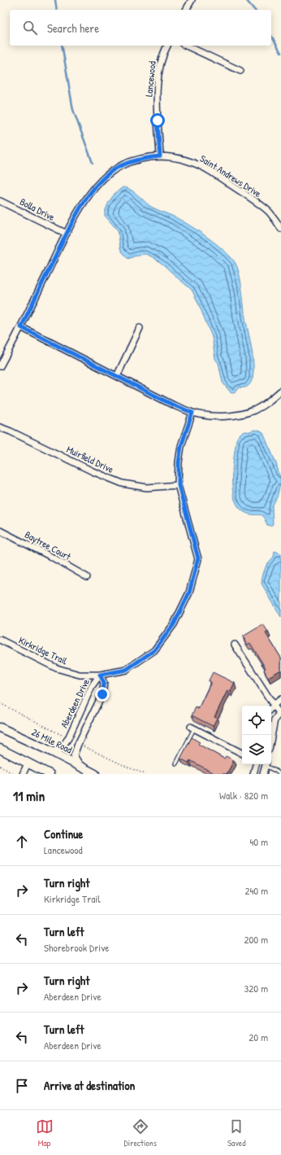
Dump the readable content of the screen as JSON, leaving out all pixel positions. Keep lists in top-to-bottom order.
{
  "streets": {
    "main road": ["26 Mile Road"],
    "street": [
      "Lancewood",
      "Saint Andrews Drive",
      "Bolla Drive",
      "Muirfield Drive",
      "Baytree Court",
      "Kirkridge Trail",
      "Aberdeen Drive"
    ]
  },
  "crossings": [
    ["Lancewood", "Saint Andrews Drive"],
    ["Muirfield Drive", "Aberdeen Drive"],
    ["Kirkridge Trail", "Aberdeen Drive"],
    ["Aberdeen Drive", "26 Mile Road"]
  ],
  "page": {
    "search": "Search here",
    "heading": ["11 min", "Walk · 820 m"],
    "list": [
      ["Continue", "Lancewood", "40 m"],
      ["Turn right", "Kirkridge Trail", "240 m"],
      ["Turn left", "Shorebrook Drive", "200 m"],
      ["Turn right", "Aberdeen Drive", "320 m"],
      ["Turn left", "Aberdeen Drive", "20 m"],
      "Arrive at destination"
    ],
    "nav": ["Map", "Directions", "Saved"]
  }
}
